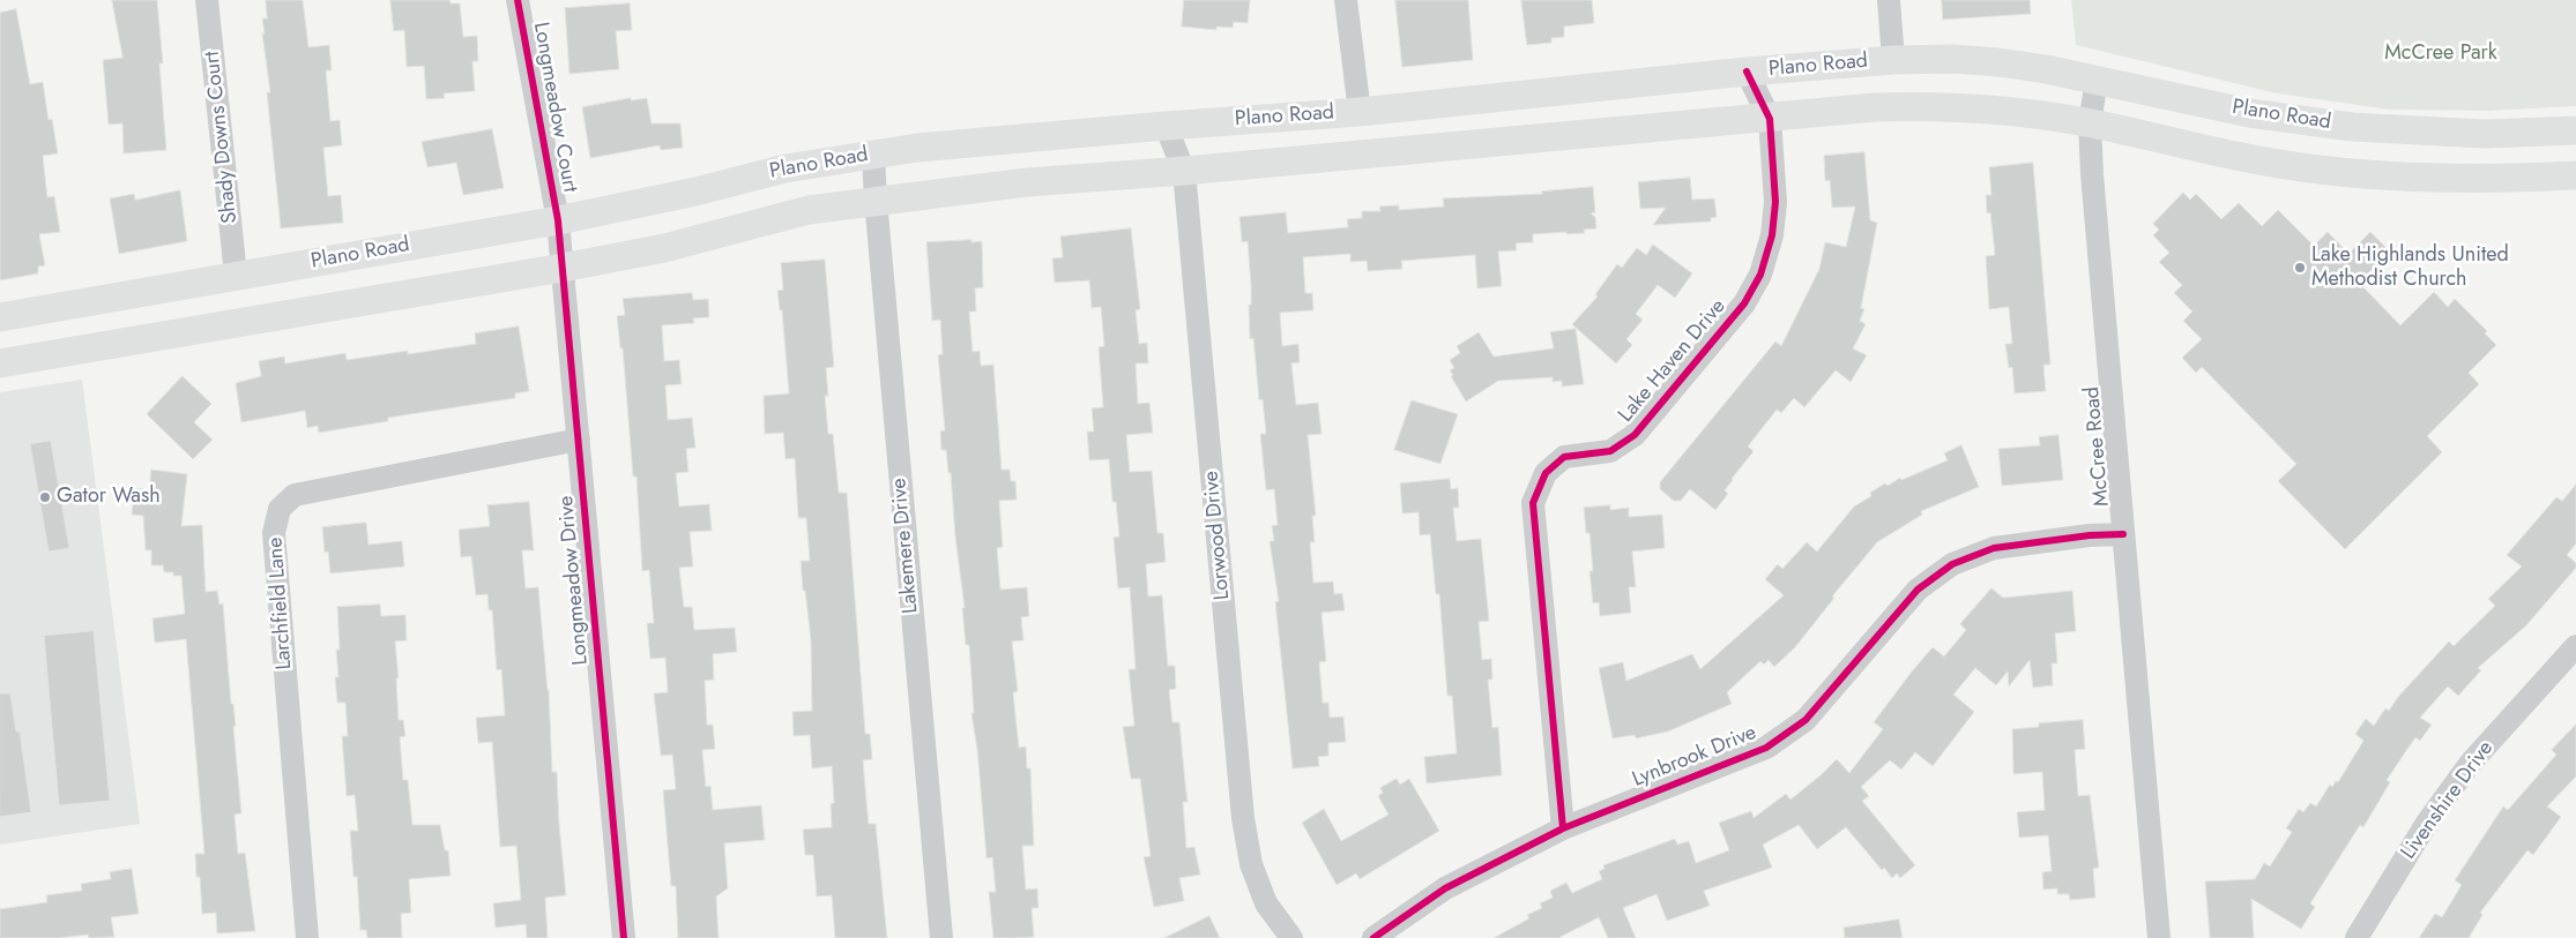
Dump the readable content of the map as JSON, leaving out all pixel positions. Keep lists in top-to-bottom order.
{
  "streets": {
    "main road": ["Plano Road"],
    "street": [
      "Longmeadow Court",
      "Shady Downs Court",
      "Lake Haven Drive",
      "McCree Road",
      "Lorwood Drive",
      "Lakemere Drive",
      "Longmeadow Drive",
      "Larchfield Lane",
      "Lynbrook Drive",
      "Livenshire Drive"
    ]
  },
  "crossings": [
    ["Plano Road", "Longmeadow Court"],
    ["Plano Road", "Shady Downs Court"],
    ["Plano Road", "Lake Haven Drive"],
    ["Plano Road", "McCree Road"],
    ["Plano Road", "Lorwood Drive"],
    ["Plano Road", "Lakemere Drive"],
    ["Plano Road", "Longmeadow Drive"],
    ["Longmeadow Court", "Longmeadow Drive"],
    ["Lake Haven Drive", "Lynbrook Drive"],
    ["McCree Road", "Lynbrook Drive"],
    ["Longmeadow Drive", "Larchfield Lane"]
  ],
  "parks": ["McCree Park"],
  "places": ["Lake Highlands United Methodist Church", "Gator Wash"]
}
